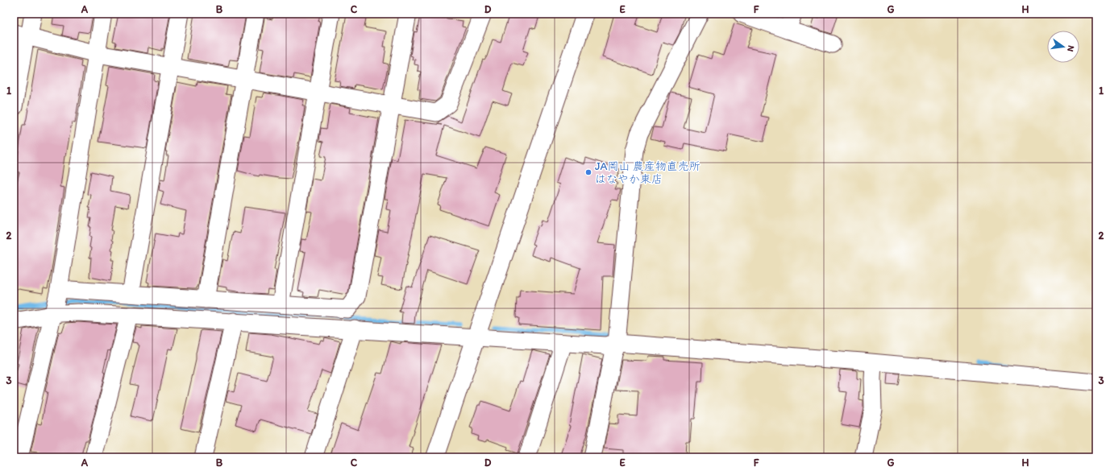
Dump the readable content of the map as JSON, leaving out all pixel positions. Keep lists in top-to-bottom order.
{
  "places": ["JA岡山 農産物直売所 はなやか東店"],
  "north": "right",
  "grid": {
    "columns": [
      "A",
      "B",
      "C",
      "D",
      "E",
      "F",
      "G",
      "H"
    ],
    "rows": ["1", "2", "3"]
  }
}
